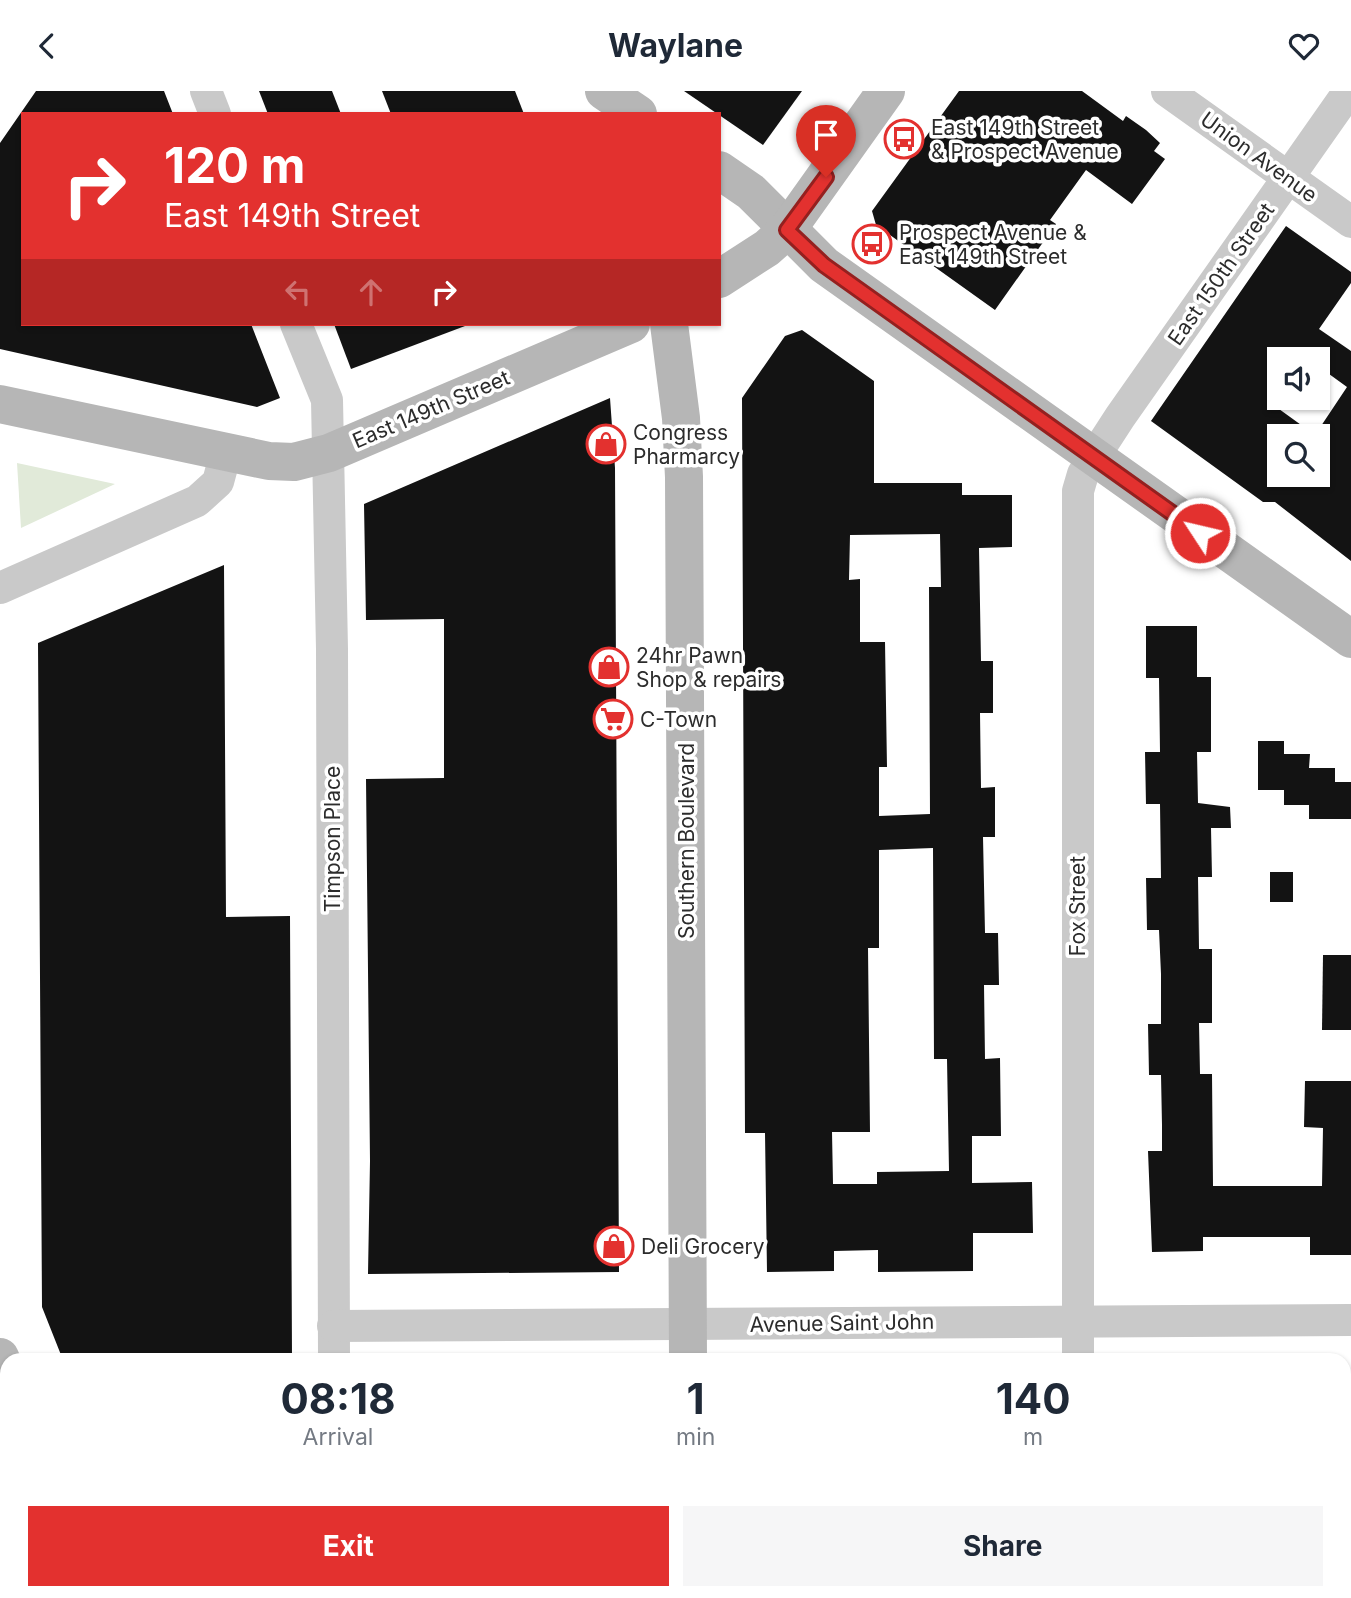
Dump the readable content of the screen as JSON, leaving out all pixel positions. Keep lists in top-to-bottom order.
{
  "streets": {
    "main road": ["East 149th Street", "Southern Boulevard"],
    "street": [
      "Union Avenue",
      "East 150th Street",
      "Timpson Place",
      "Fox Street",
      "Avenue Saint John"
    ]
  },
  "crossings": [
    ["Union Avenue", "East 150th Street"],
    ["East 150th Street", "Fox Street"],
    ["East 149th Street", "Timpson Place"],
    ["Timpson Place", "Avenue Saint John"],
    ["Southern Boulevard", "Avenue Saint John"],
    ["Fox Street", "Avenue Saint John"]
  ],
  "places": {
    "bus stop": ["East 149th Street & Prospect Avenue", "Prospect Avenue & East 149th Street"],
    "shop": ["Congress Pharmarcy", "24hr Pawn Shop & repairs", "Deli Grocery"],
    "supermarket": ["C-Town"]
  },
  "page": {
    "header": "Waylane",
    "turn": ["120 m", "East 149th Street"],
    "eta": [
      "08:18",
      "Arrival",
      "1",
      "min",
      "140",
      "m"
    ],
    "buttons": ["Exit", "Share"]
  }
}
